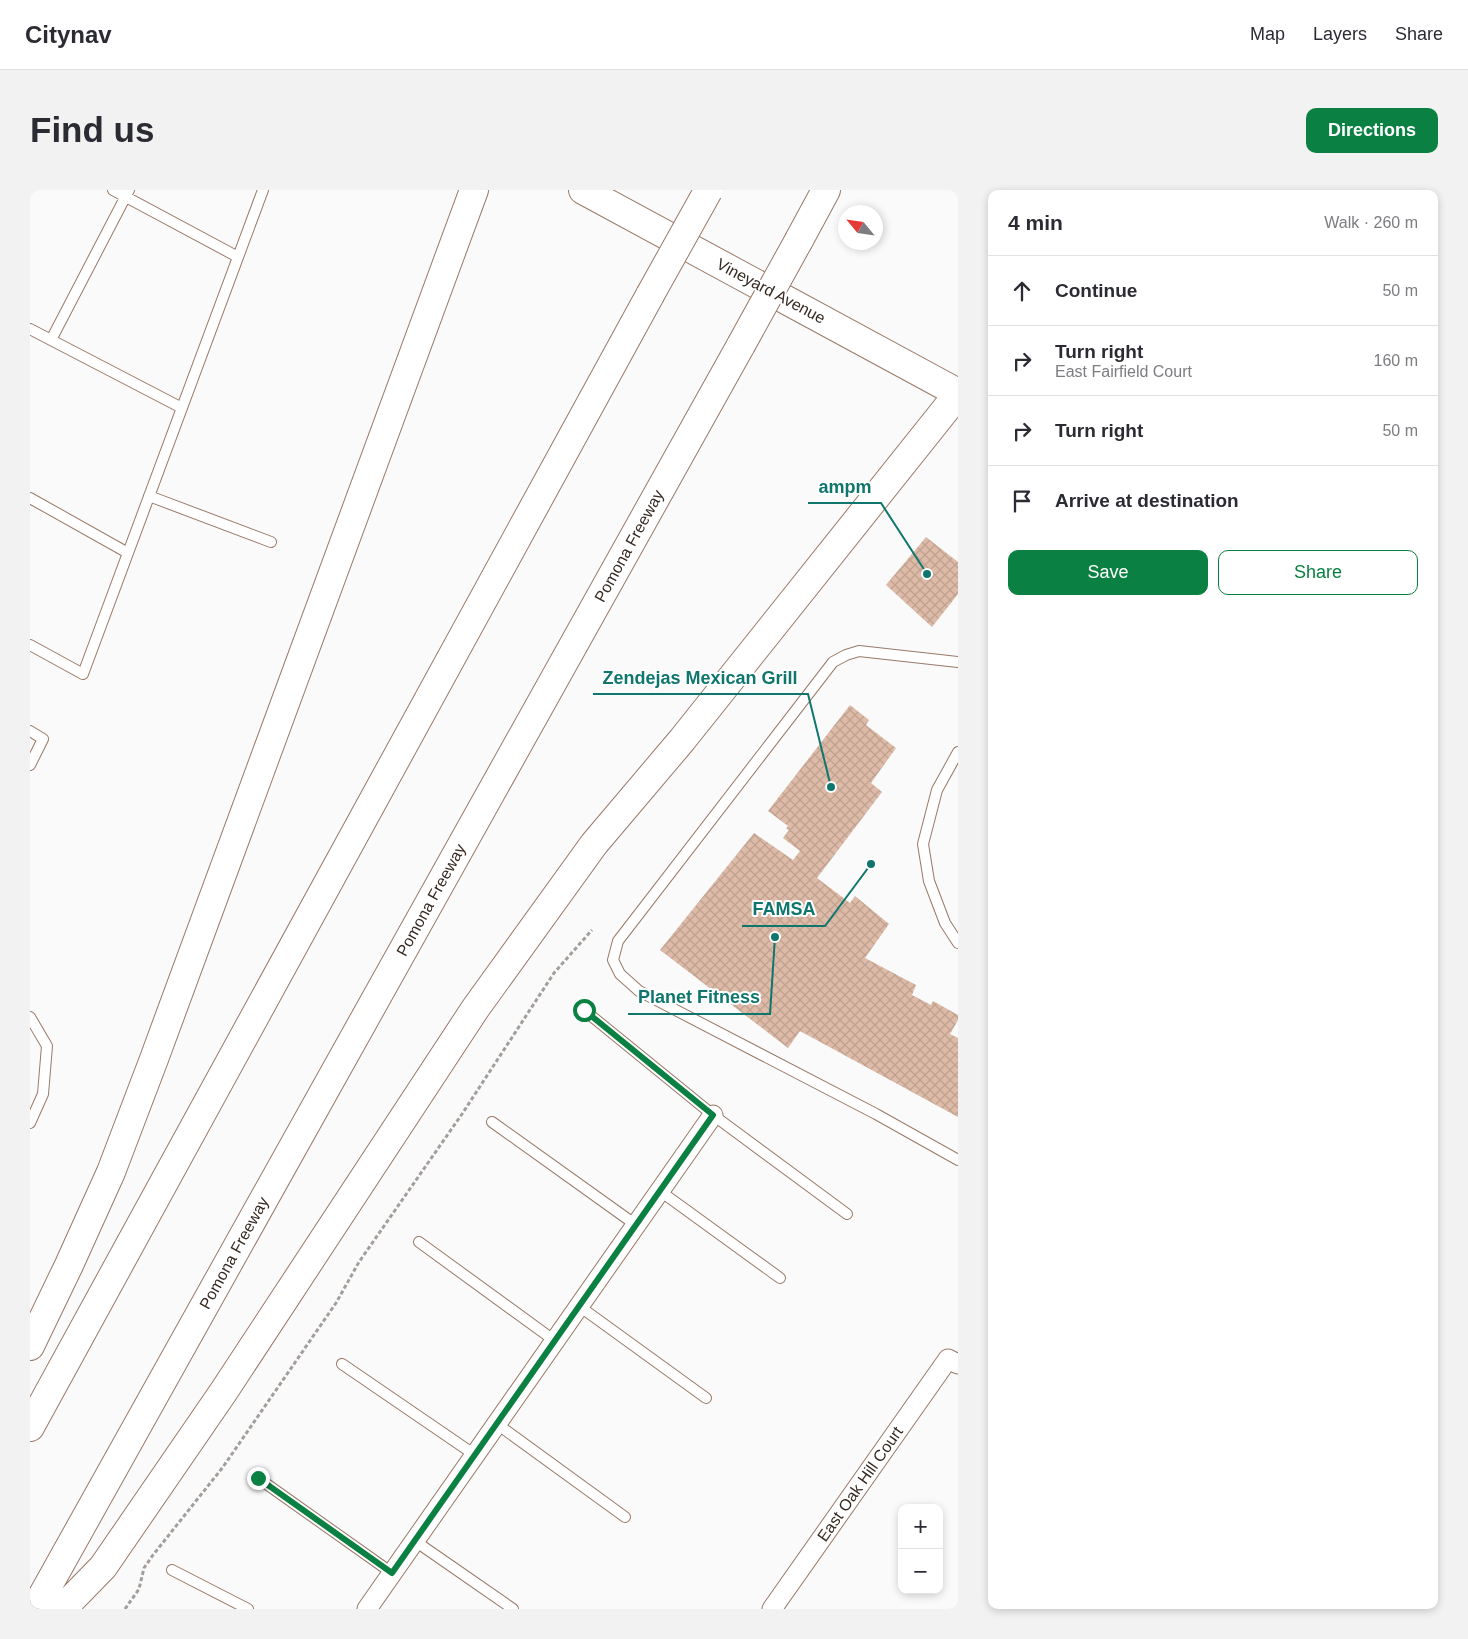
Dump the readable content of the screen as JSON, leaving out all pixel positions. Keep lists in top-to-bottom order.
{
  "streets": {
    "main road": ["Vineyard Avenue", "Pomona Freeway"],
    "street": ["East Oak Hill Court"]
  },
  "places": [
    "ampm",
    "Zendejas Mexican Grill",
    "FAMSA",
    "Planet Fitness"
  ],
  "north": "top left",
  "page": {
    "header": "Citynav",
    "nav": ["Map", "Layers", "Share"],
    "buttons": [
      "Directions",
      ["Save", "Share"]
    ],
    "title": "Find us",
    "heading": ["4 min", "Walk · 260 m"],
    "list": [
      ["Continue", "50 m"],
      ["Turn right", "East Fairfield Court", "160 m"],
      ["Turn right", "50 m"],
      "Arrive at destination"
    ],
    "map_buttons": ["+", "−"]
  }
}
